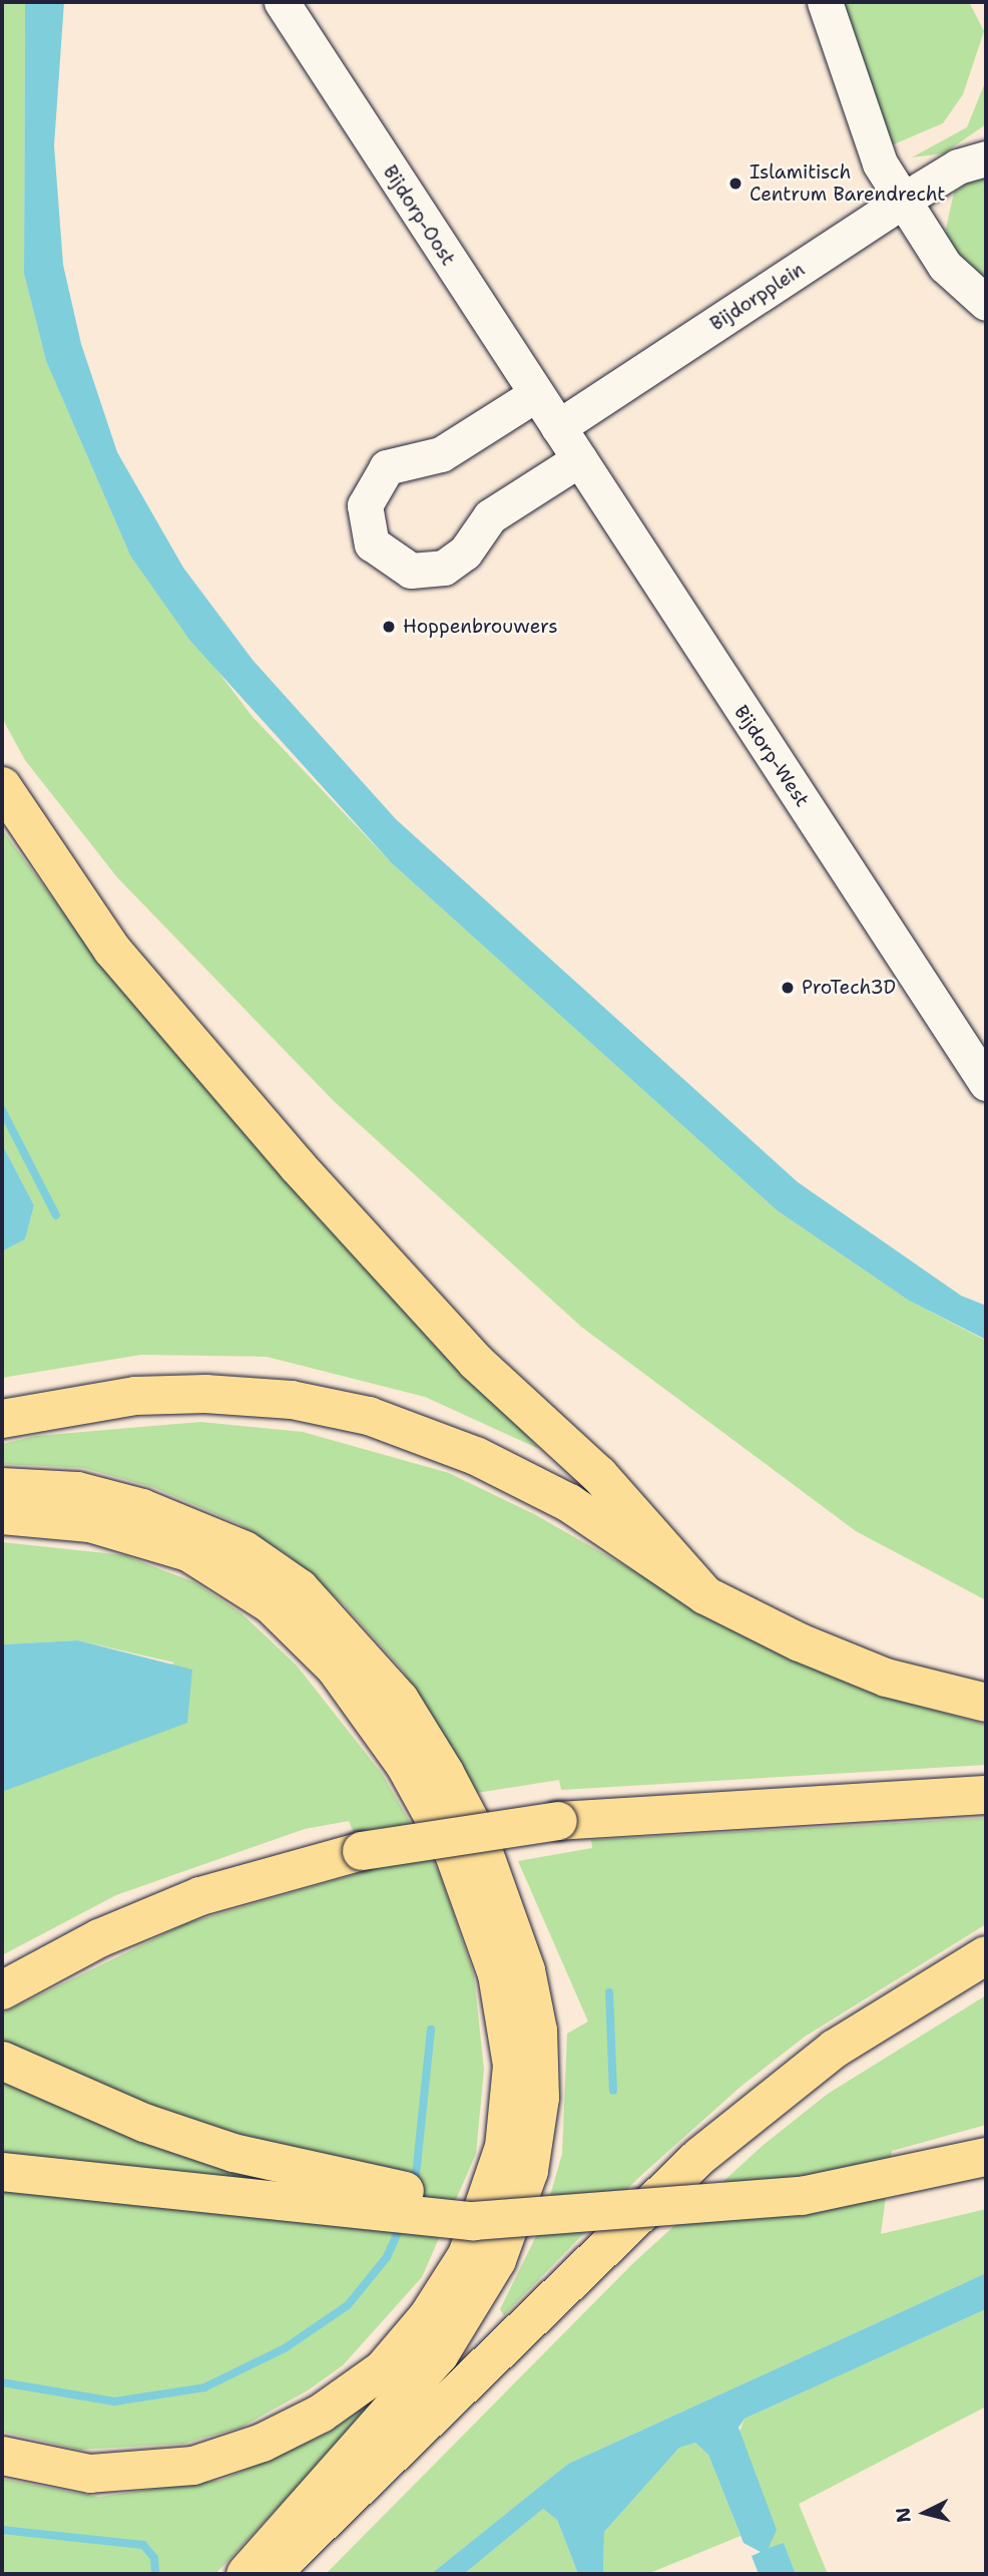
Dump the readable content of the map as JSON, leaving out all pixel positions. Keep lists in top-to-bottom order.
{
  "streets": {
    "street": ["Bijdorp-Oost", "Bijdorpplein", "Bijdorp-West"]
  },
  "crossings": [
    ["Bijdorp-Oost", "Bijdorpplein"],
    ["Bijdorp-Oost", "Bijdorp-West"],
    ["Bijdorpplein", "Bijdorp-West"]
  ],
  "places": ["Islamitisch Centrum Barendrecht", "Hoppenbrouwers", "ProTech3D"],
  "north": "left"
}
